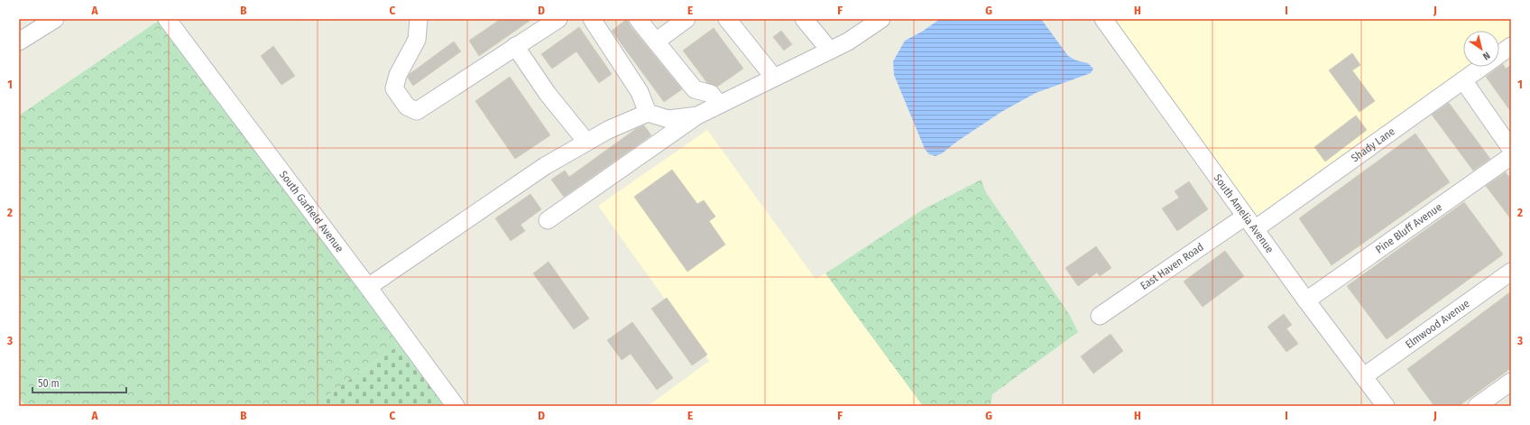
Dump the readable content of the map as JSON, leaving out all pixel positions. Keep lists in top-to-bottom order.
{
  "streets": {
    "street": [
      "Shady Lane",
      "South Garfield Avenue",
      "South Amelia Avenue",
      "Pine Bluff Avenue",
      "East Haven Road",
      "Elmwood Avenue"
    ]
  },
  "crossings": [
    ["Shady Lane", "South Amelia Avenue"],
    ["Shady Lane", "East Haven Road"],
    ["South Amelia Avenue", "Pine Bluff Avenue"],
    ["South Amelia Avenue", "East Haven Road"],
    ["South Amelia Avenue", "Elmwood Avenue"]
  ],
  "scale_bar": "50 m",
  "north": "bottom right",
  "grid": {
    "columns": [
      "A",
      "B",
      "C",
      "D",
      "E",
      "F",
      "G",
      "H",
      "I",
      "J"
    ],
    "rows": ["1", "2", "3"]
  }
}
